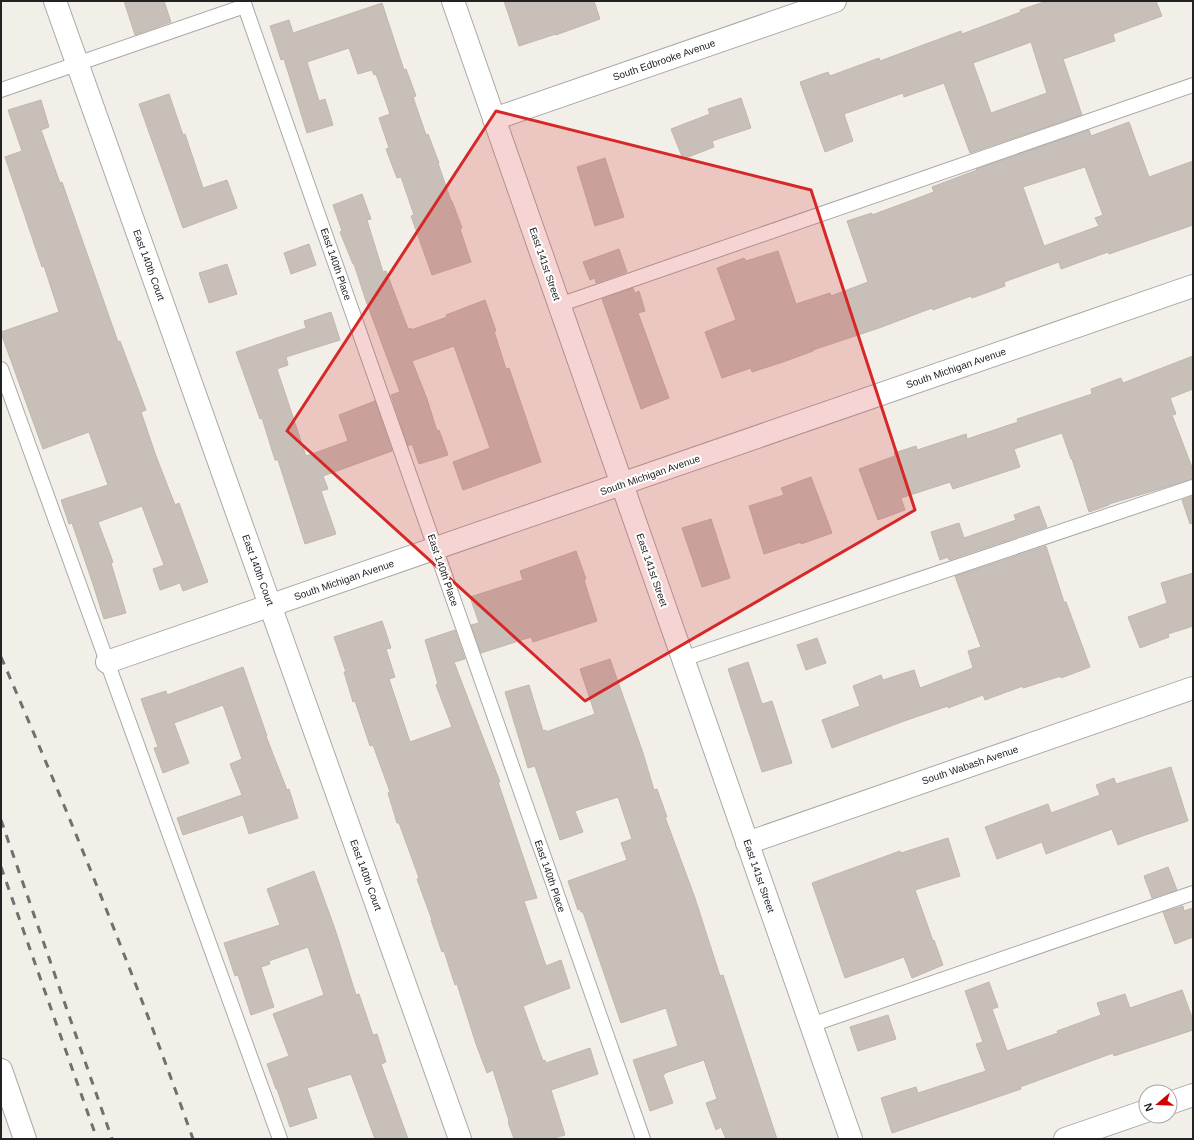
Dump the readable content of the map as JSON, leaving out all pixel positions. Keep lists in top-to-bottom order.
{
  "streets": {
    "street": [
      "South Edbrooke Avenue",
      "East 141st Street",
      "East 140th Court",
      "South Michigan Avenue",
      "South Wabash Avenue"
    ],
    "lane": ["East 140th Place"]
  },
  "crossings": [
    ["South Edbrooke Avenue", "East 141st Street"],
    ["East 140th Place", "South Michigan Avenue"],
    ["East 141st Street", "South Michigan Avenue"],
    ["East 141st Street", "South Wabash Avenue"],
    ["East 140th Court", "South Michigan Avenue"]
  ],
  "north": "left"
}
